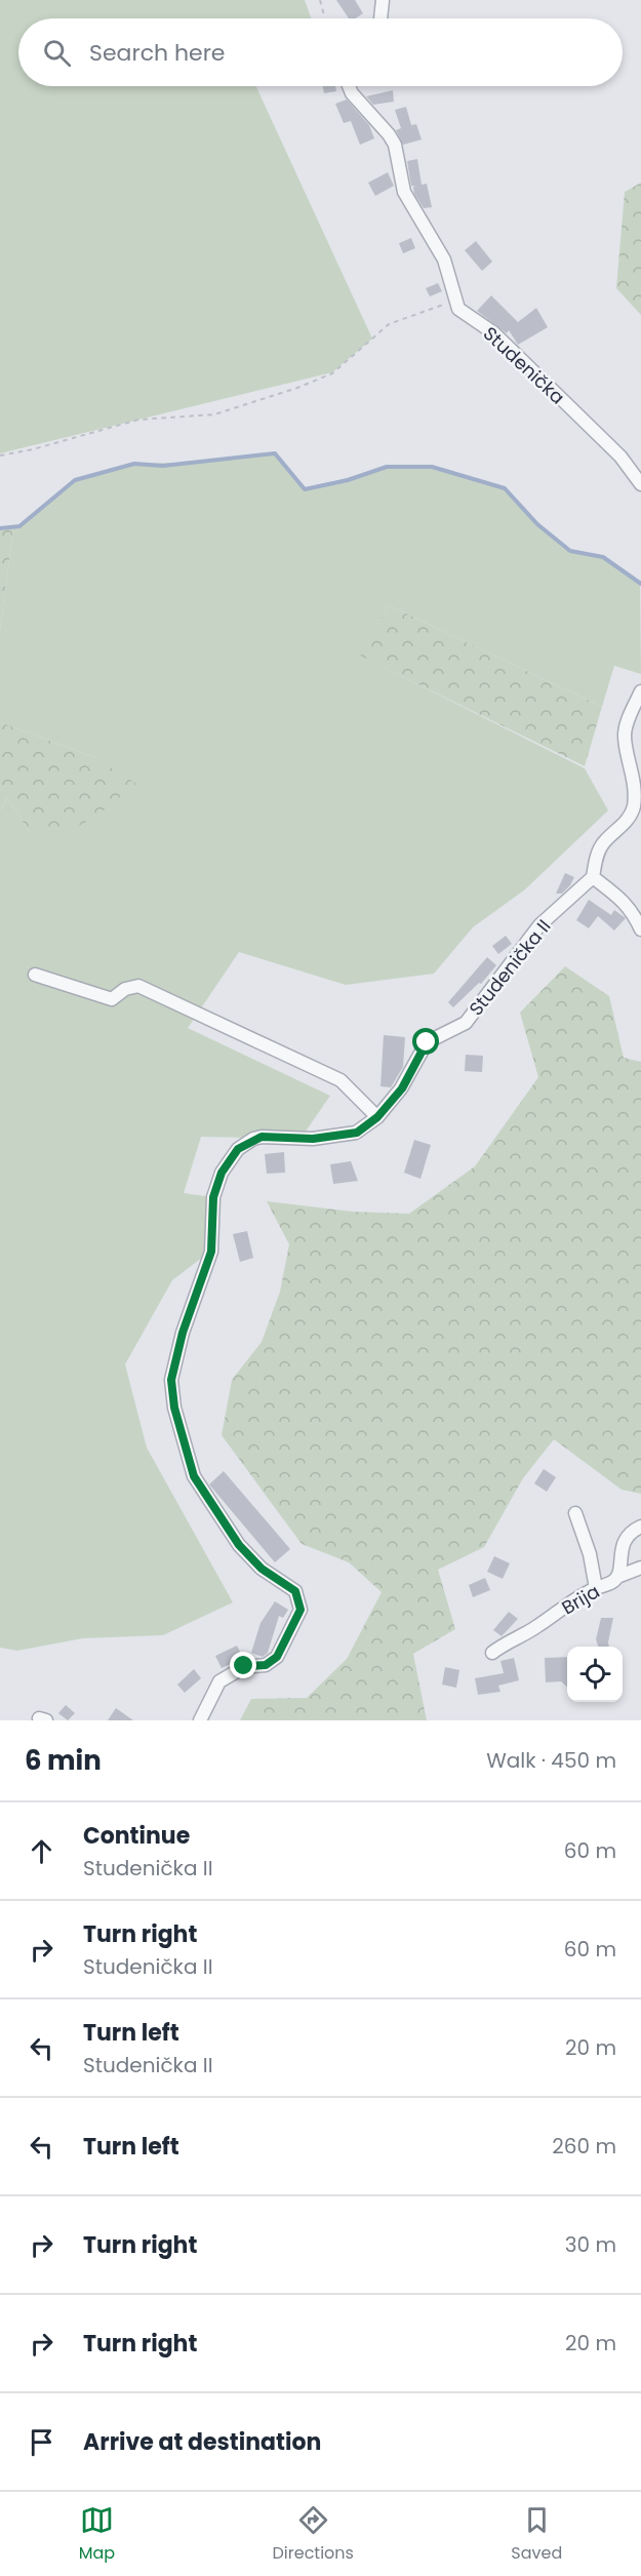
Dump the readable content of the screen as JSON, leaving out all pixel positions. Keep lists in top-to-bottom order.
{
  "streets": {
    "street": ["Studenička", "Studenička II", "Brija"]
  },
  "page": {
    "search": "Search here",
    "heading": ["6 min", "Walk · 450 m"],
    "list": [
      ["Continue", "Studenička II", "60 m"],
      ["Turn right", "Studenička II", "60 m"],
      ["Turn left", "Studenička II", "20 m"],
      ["Turn left", "260 m"],
      ["Turn right", "30 m"],
      ["Turn right", "20 m"],
      "Arrive at destination"
    ],
    "nav": ["Map", "Directions", "Saved"]
  }
}
